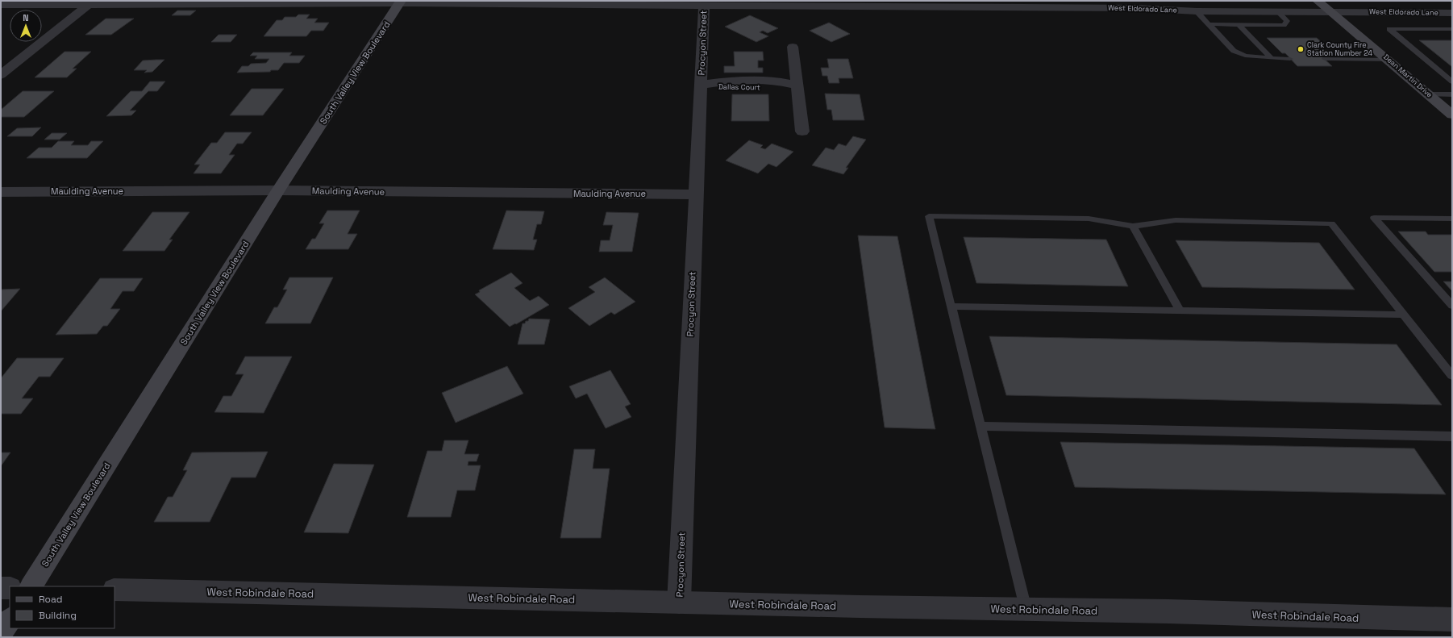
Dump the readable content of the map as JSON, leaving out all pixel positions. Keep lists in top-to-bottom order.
{
  "streets": {
    "main road": ["South Valley View Boulevard", "Dean Martin Drive"],
    "street": [
      "West Eldorado Lane",
      "Procyon Street",
      "Dallas Court",
      "Maulding Avenue",
      "West Robindale Road"
    ]
  },
  "crossings": [
    ["West Eldorado Lane", "Procyon Street"],
    ["West Eldorado Lane", "South Valley View Boulevard"],
    ["West Eldorado Lane", "Dean Martin Drive"],
    ["Procyon Street", "Dallas Court"],
    ["Procyon Street", "Maulding Avenue"],
    ["Procyon Street", "West Robindale Road"],
    ["South Valley View Boulevard", "Maulding Avenue"]
  ],
  "places": ["Clark County Fire Station Number 24"],
  "legend": ["Road", "Building"],
  "north": "top"
}
